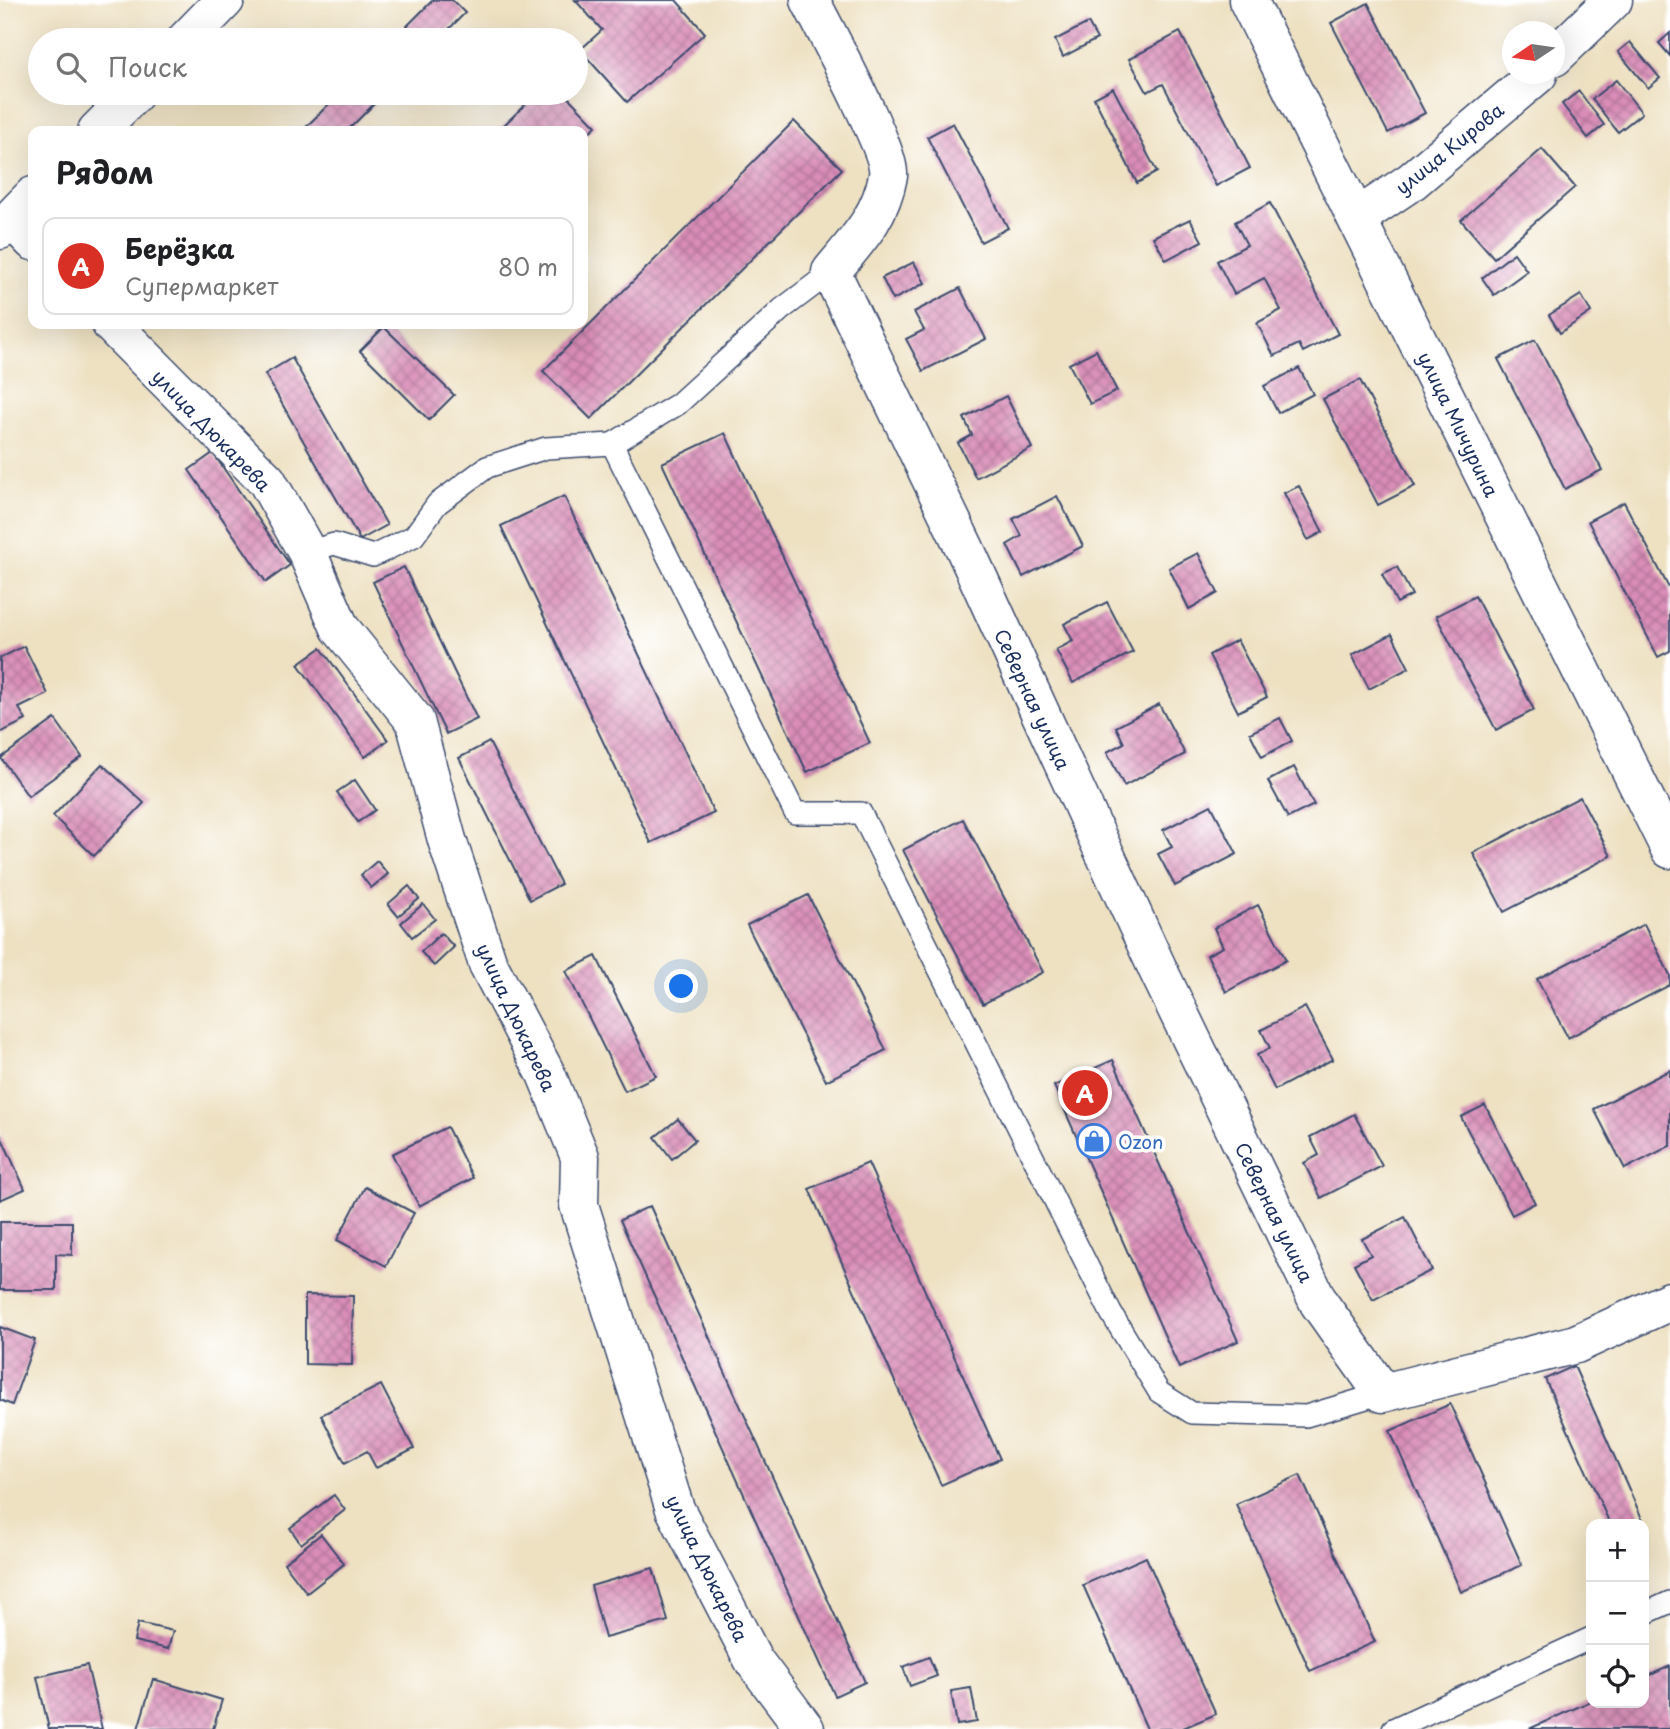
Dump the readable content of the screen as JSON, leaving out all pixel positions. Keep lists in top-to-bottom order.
{
  "streets": {
    "street": [
      "улица Кирова",
      "улица Мичурина",
      "улица Дюкарева",
      "Северная улица"
    ]
  },
  "crossings": [
    ["улица Кирова", "улица Мичурина"]
  ],
  "places": {
    "shop": ["Ozon"]
  },
  "north": "left",
  "page": {
    "search": "Поиск",
    "heading": "Рядом",
    "list": [
      {
        "mark": "A",
        "name": "Берёзка",
        "note": "Супермаркет",
        "value": "80 m"
      }
    ],
    "pins": "A",
    "map_buttons": ["+", "−"]
  }
}
